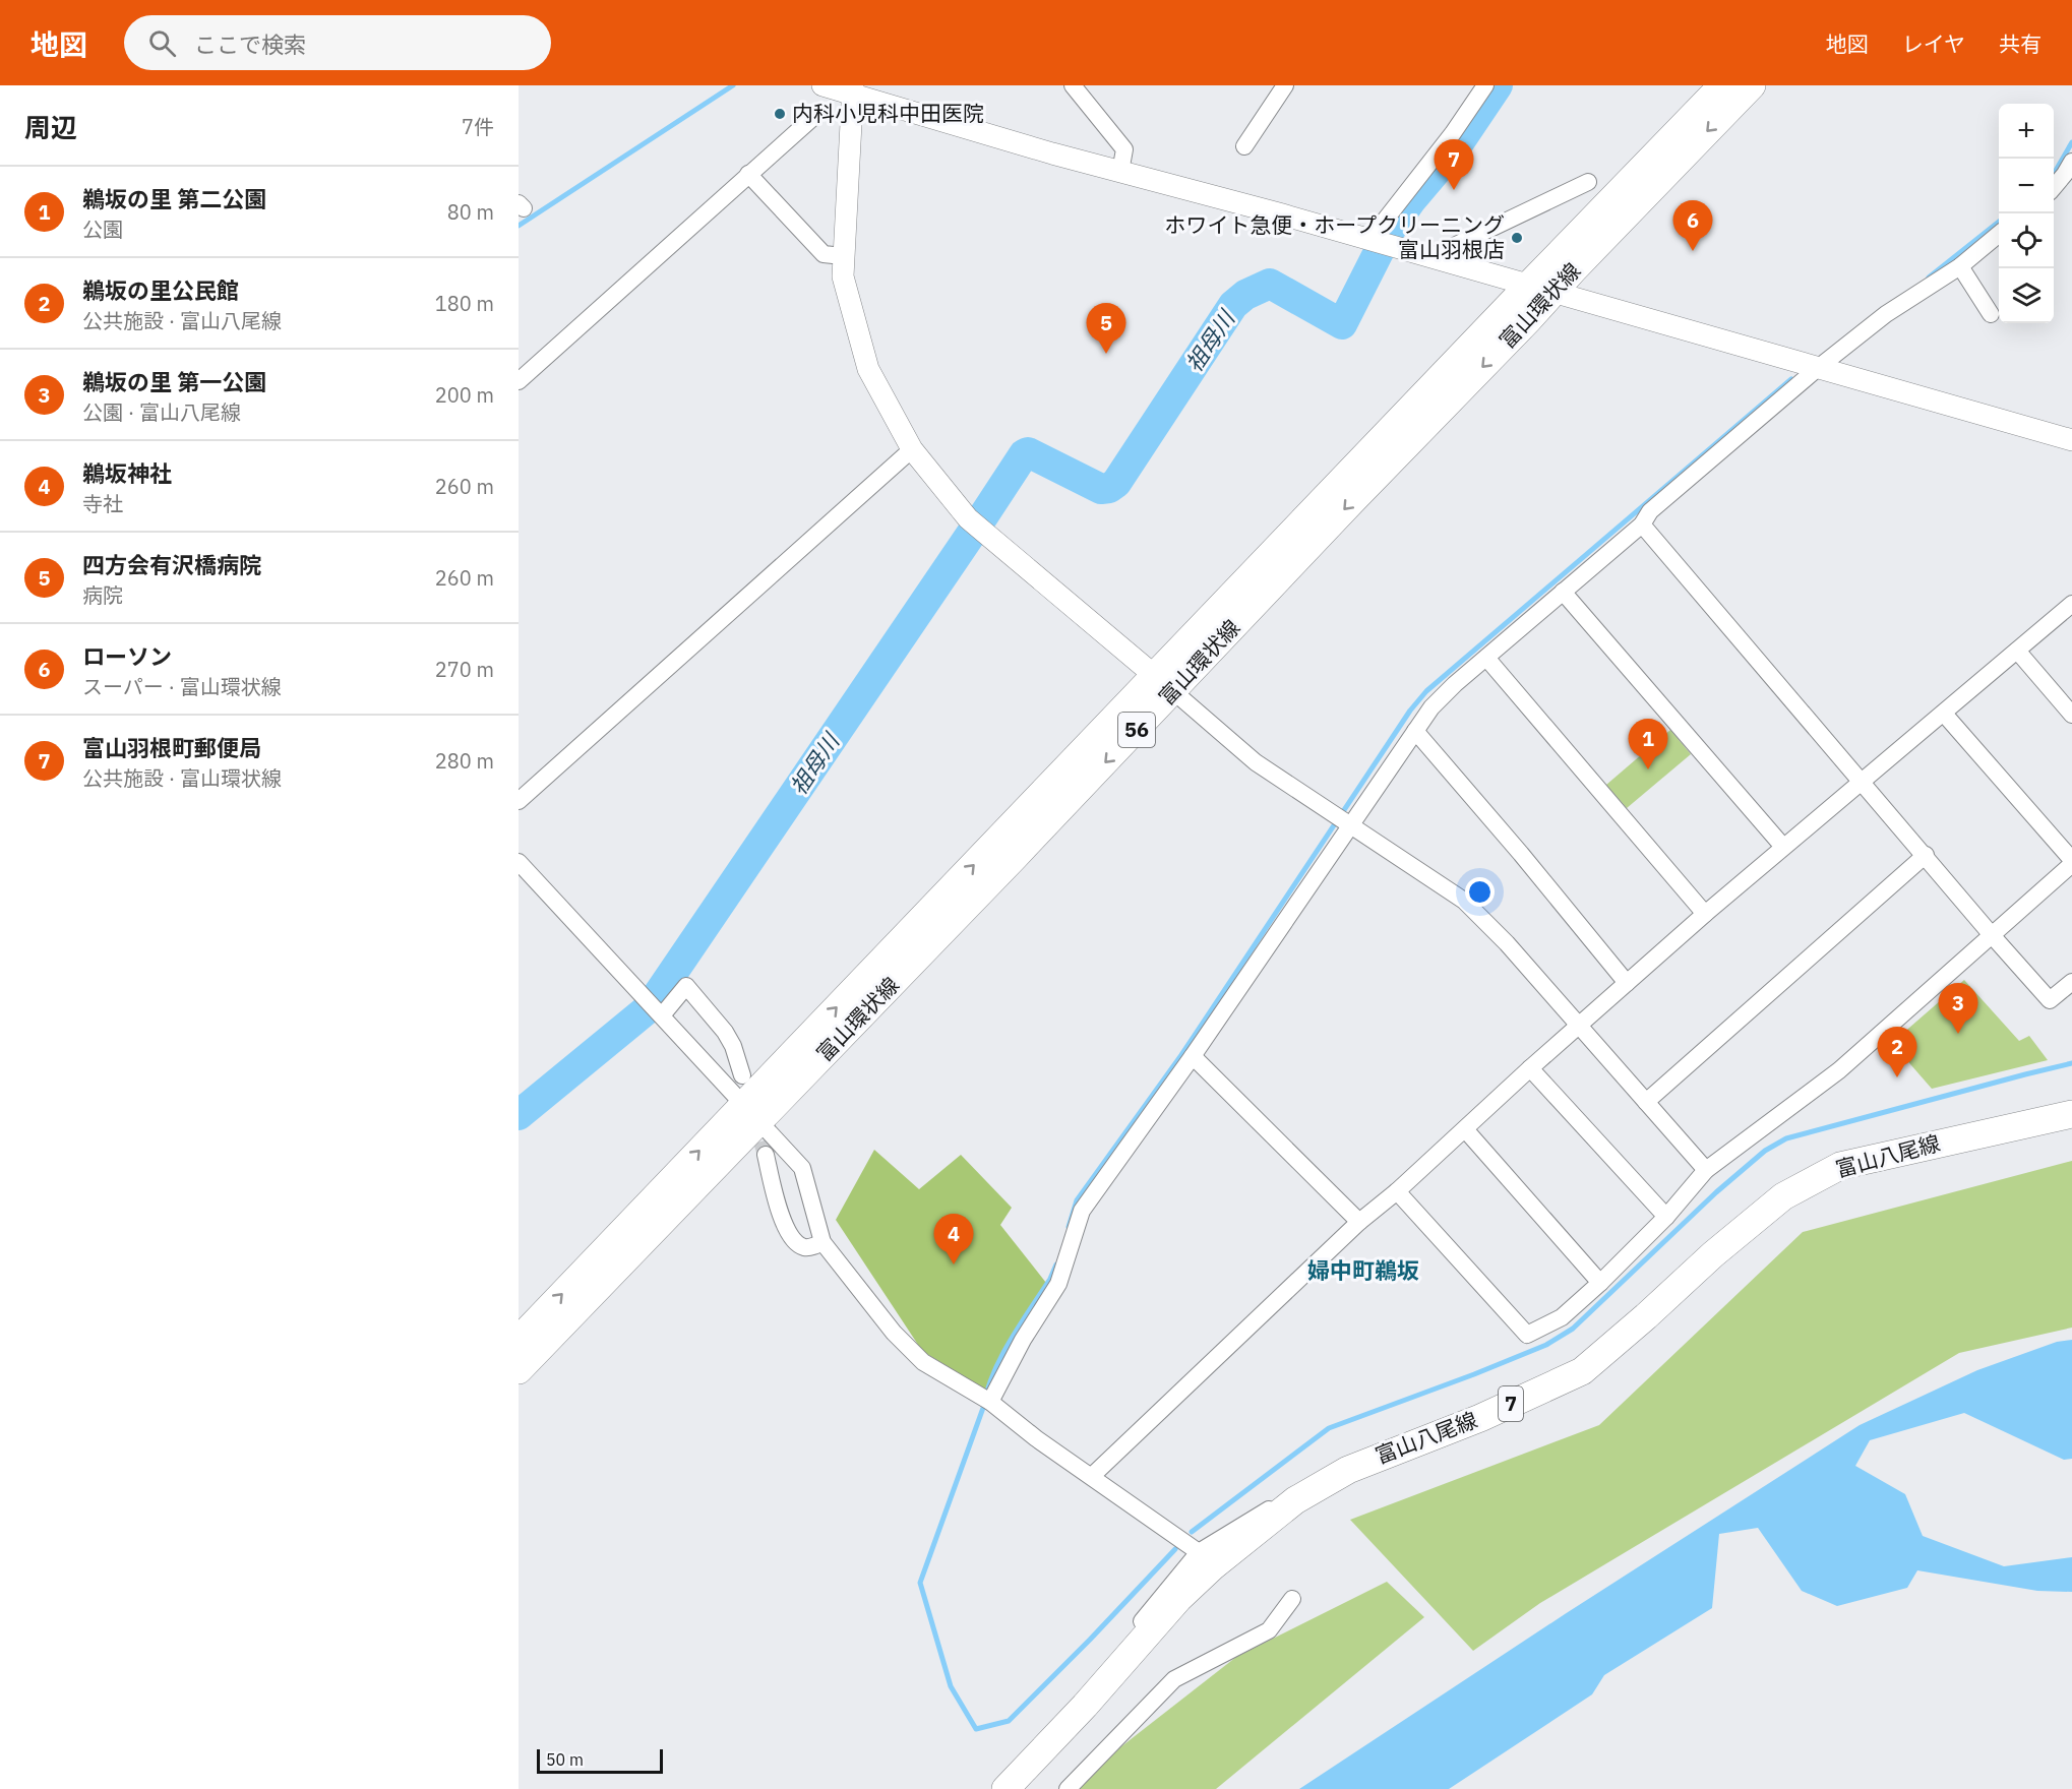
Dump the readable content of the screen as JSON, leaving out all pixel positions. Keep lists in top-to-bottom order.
{
  "streets": {
    "main road": [
      "富山環状線",
      "56",
      "富山八尾線",
      "7"
    ]
  },
  "districts": ["婦中町鵜坂"],
  "water": ["祖母川"],
  "places": ["内科小児科中田医院", "ホワイト急便・ホープクリーニング 富山羽根店"],
  "scale_bar": "50 m",
  "page": {
    "header": "地図",
    "search": "ここで検索",
    "nav": ["地図", "レイヤ", "共有"],
    "heading": ["周辺", "7件"],
    "map_buttons": ["+", "−"],
    "pins": [
      "7",
      "6",
      "5",
      "1",
      "3",
      "2",
      "4"
    ],
    "list": [
      {
        "mark": "1",
        "name": "鵜坂の里 第二公園",
        "note": "公園",
        "value": "80 m"
      },
      {
        "mark": "2",
        "name": "鵜坂の里公民館",
        "note": "公共施設 · 富山八尾線",
        "value": "180 m"
      },
      {
        "mark": "3",
        "name": "鵜坂の里 第一公園",
        "note": "公園 · 富山八尾線",
        "value": "200 m"
      },
      {
        "mark": "4",
        "name": "鵜坂神社",
        "note": "寺社",
        "value": "260 m"
      },
      {
        "mark": "5",
        "name": "四方会有沢橋病院",
        "note": "病院",
        "value": "260 m"
      },
      {
        "mark": "6",
        "name": "ローソン",
        "note": "スーパー · 富山環状線",
        "value": "270 m"
      },
      {
        "mark": "7",
        "name": "富山羽根町郵便局",
        "note": "公共施設 · 富山環状線",
        "value": "280 m"
      }
    ],
    "scale": "50 m"
  }
}
